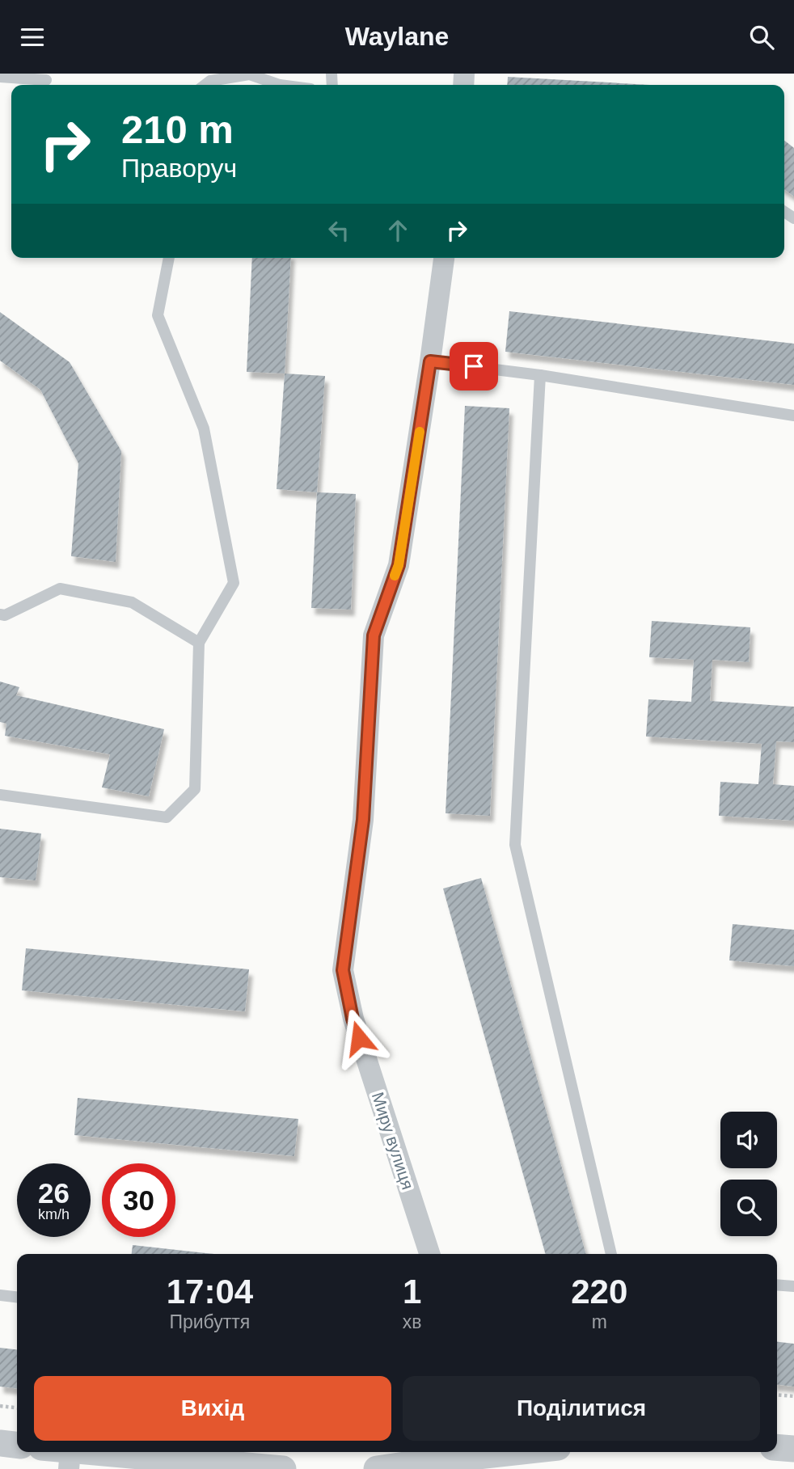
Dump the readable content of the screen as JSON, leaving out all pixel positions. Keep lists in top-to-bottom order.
{
  "streets": {
    "street": ["Миру вулиця"]
  },
  "page": {
    "header": "Waylane",
    "turn": ["210 m", "Праворуч"],
    "speed": "26 km/h",
    "limit": "30",
    "eta": [
      "17:04",
      "Прибуття",
      "1",
      "хв",
      "220",
      "m"
    ],
    "buttons": ["Вихід", "Поділитися"]
  }
}
